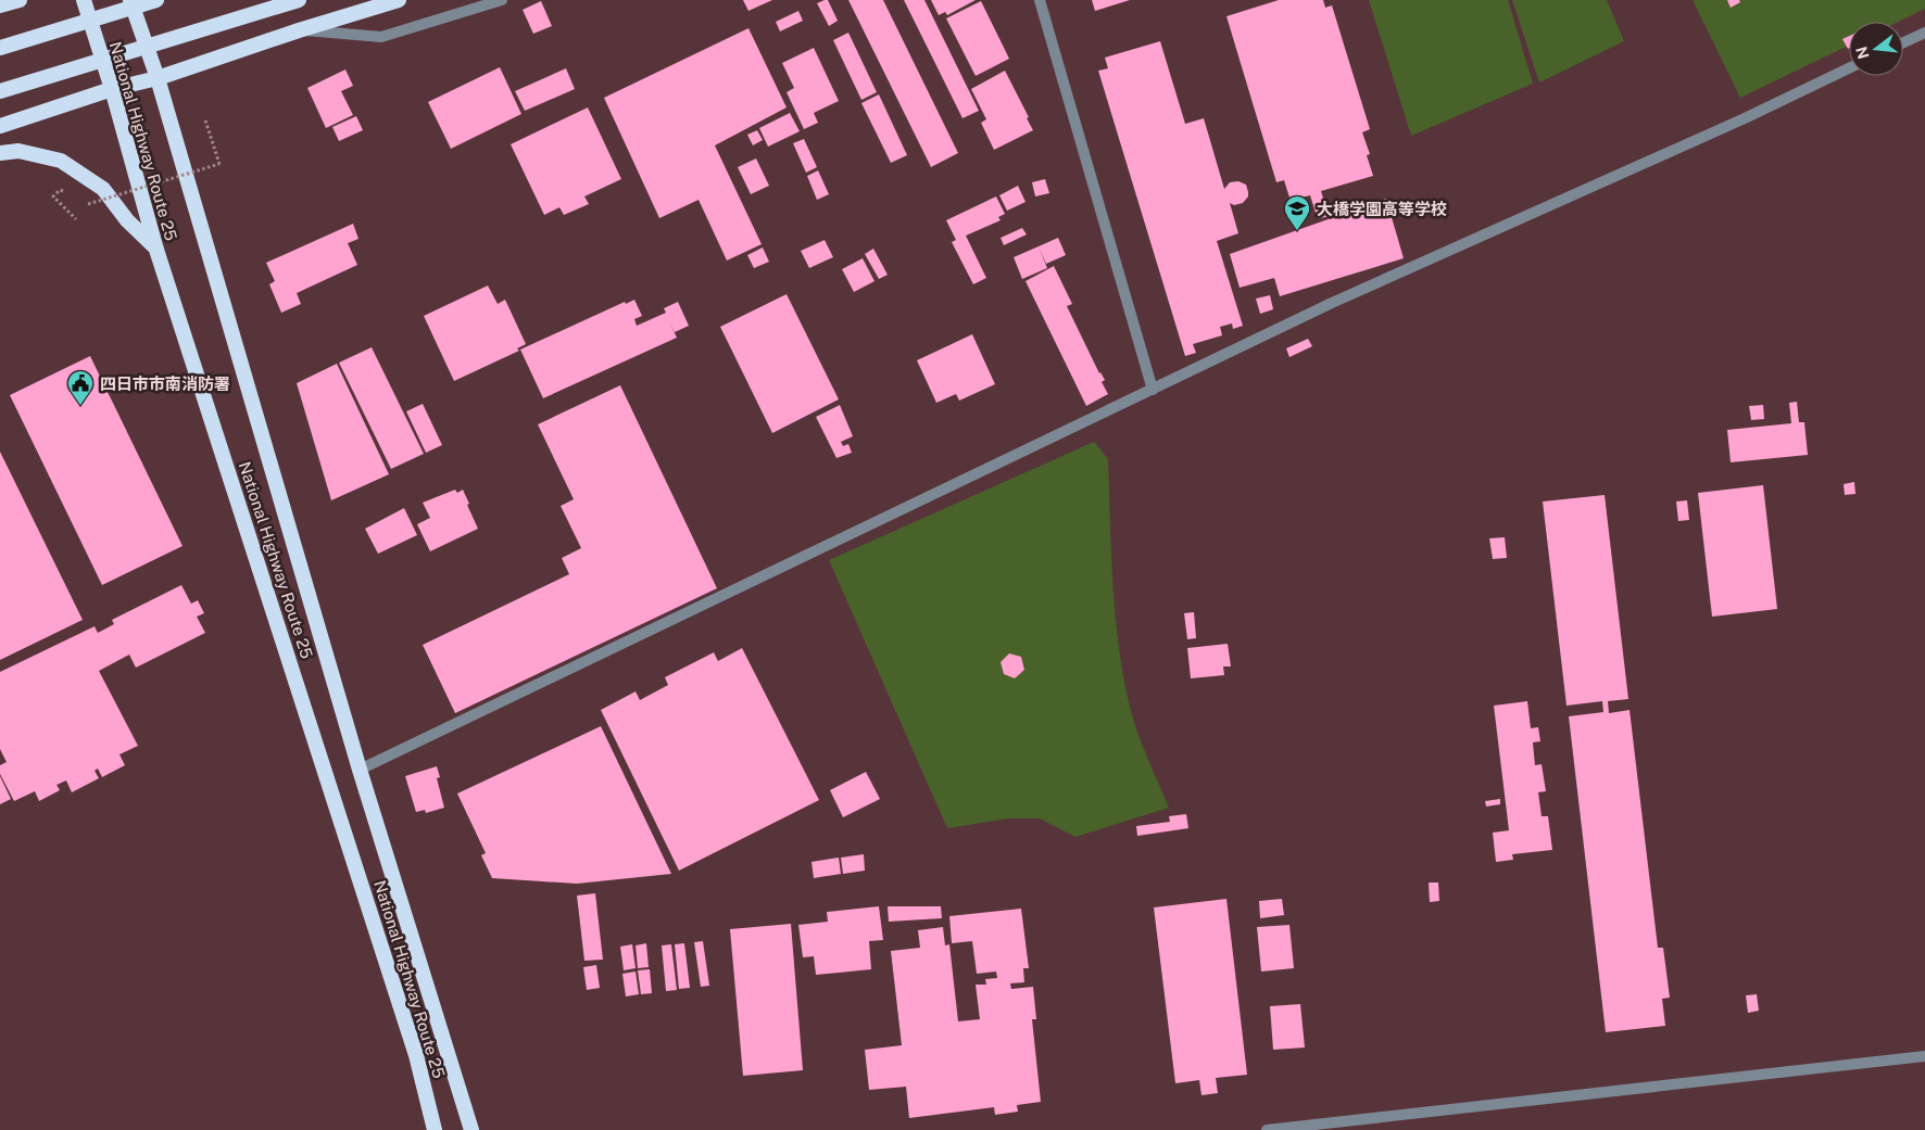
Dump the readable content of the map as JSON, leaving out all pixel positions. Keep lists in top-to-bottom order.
{
  "streets": {
    "highway": ["National Highway Route 25"]
  },
  "places": {
    "school or university": ["大橋学園高等学校"],
    "public building": ["四日市市南消防署"]
  },
  "north": "left"
}
